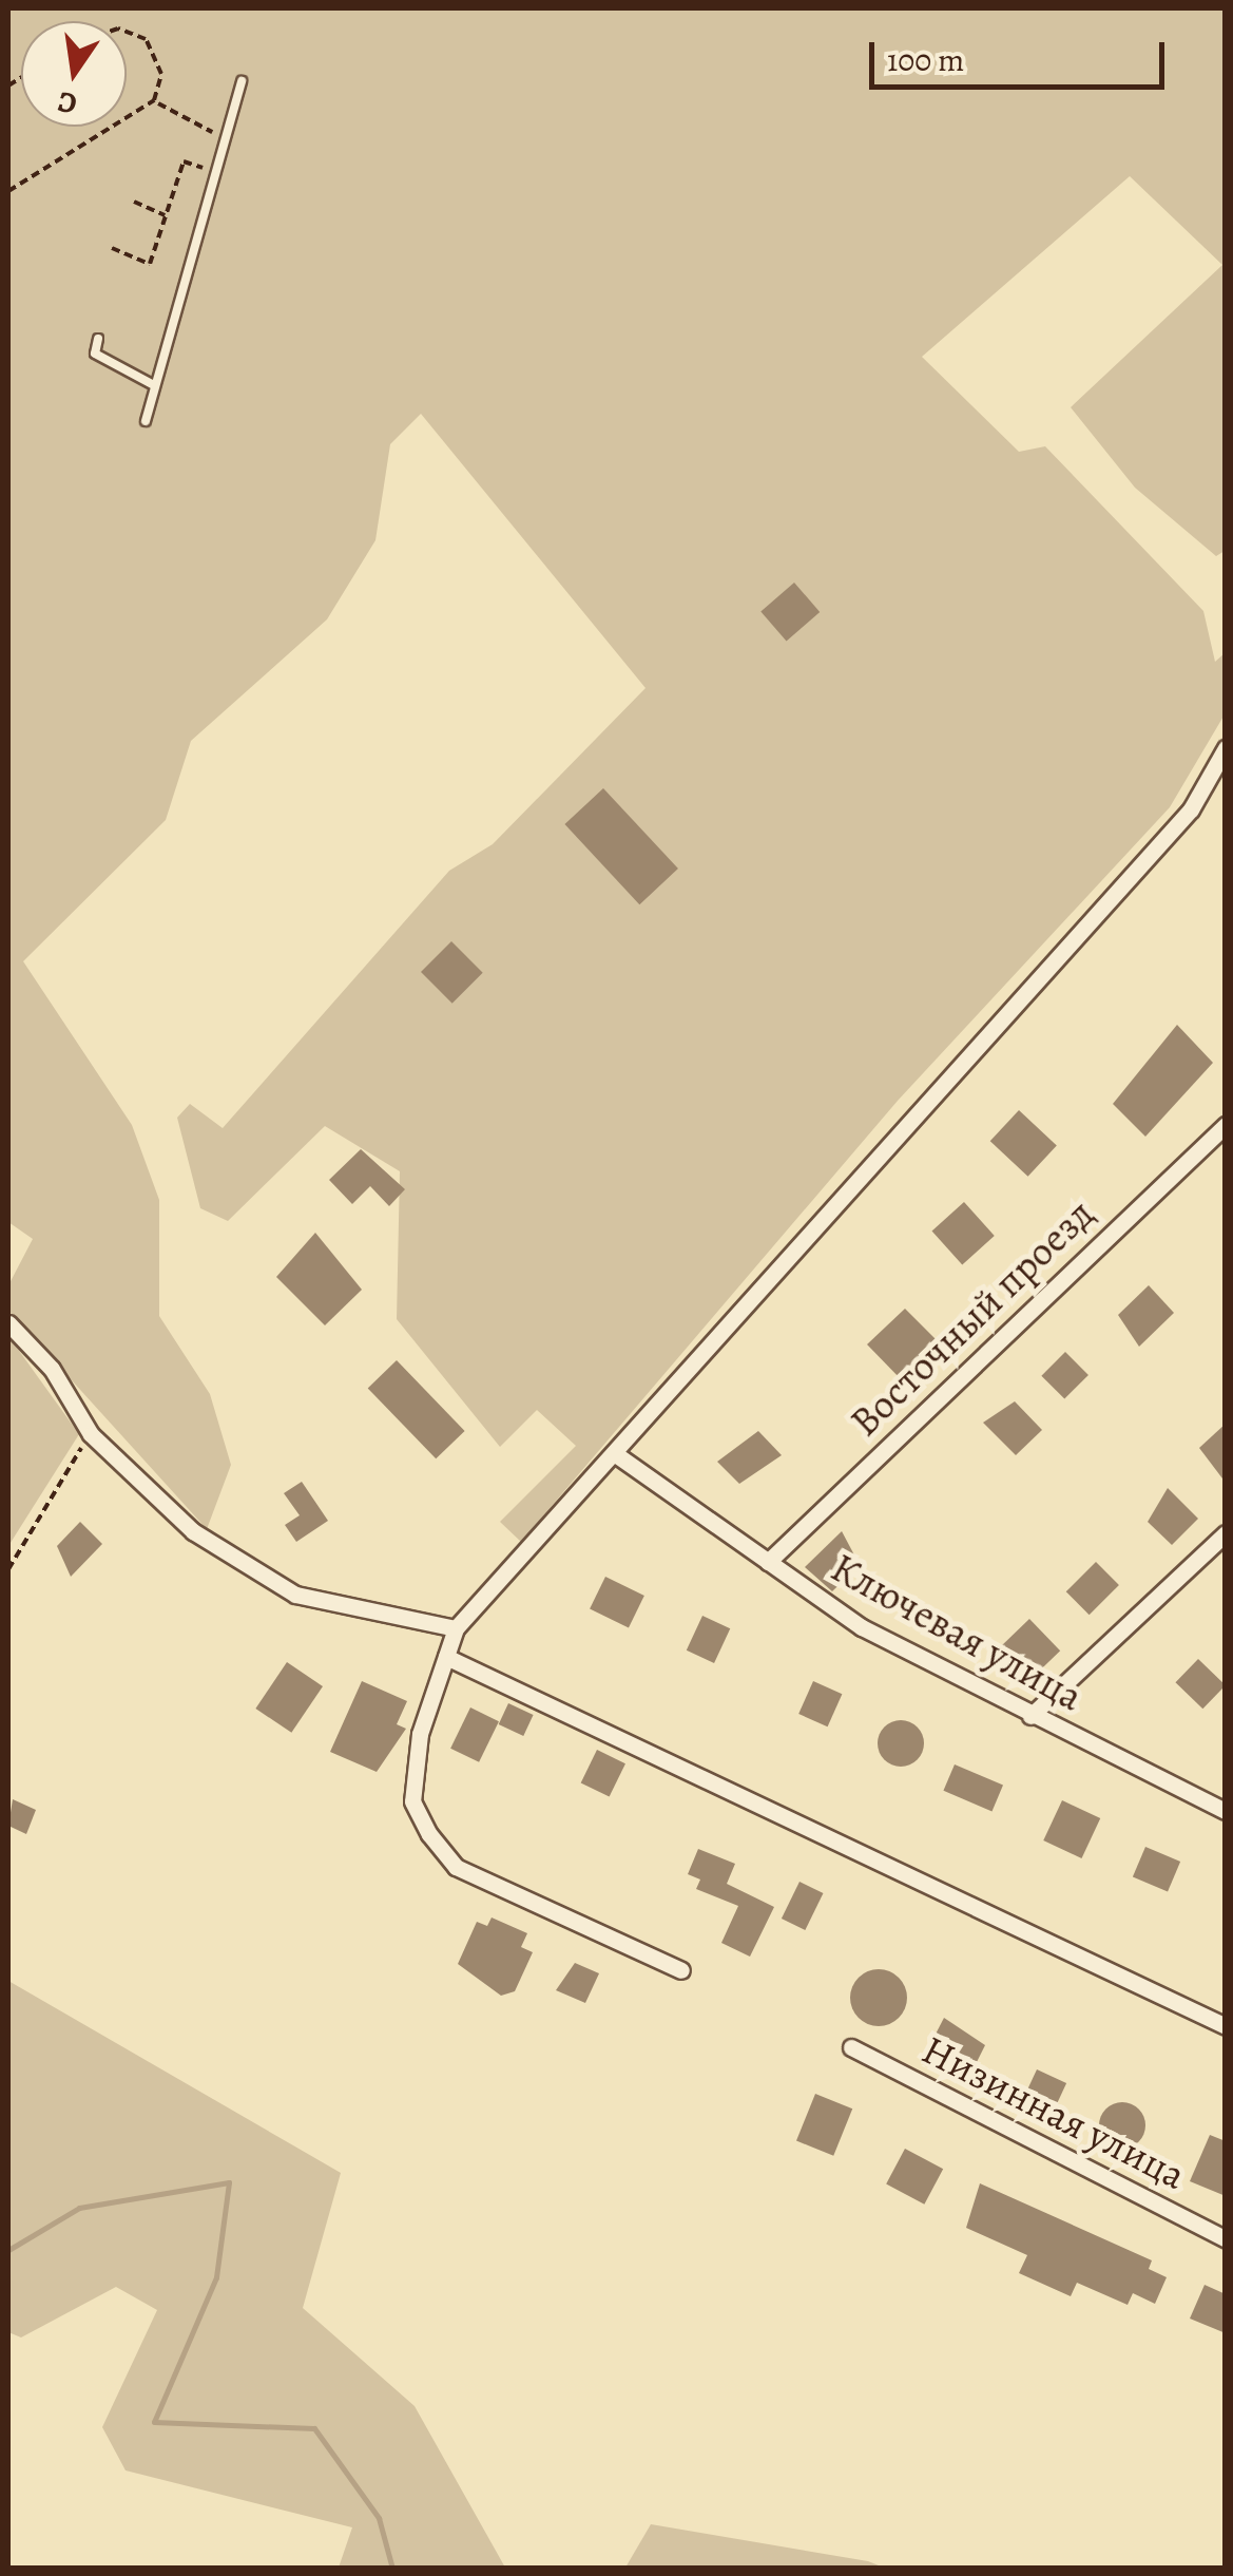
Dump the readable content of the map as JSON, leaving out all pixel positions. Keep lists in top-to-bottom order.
{
  "streets": {
    "street": ["Восточный проезд", "Ключевая улица", "Низинная улица"]
  },
  "crossings": [
    ["Восточный проезд", "Ключевая улица"]
  ],
  "scale_bar": "100 m",
  "north": "bottom"
}
